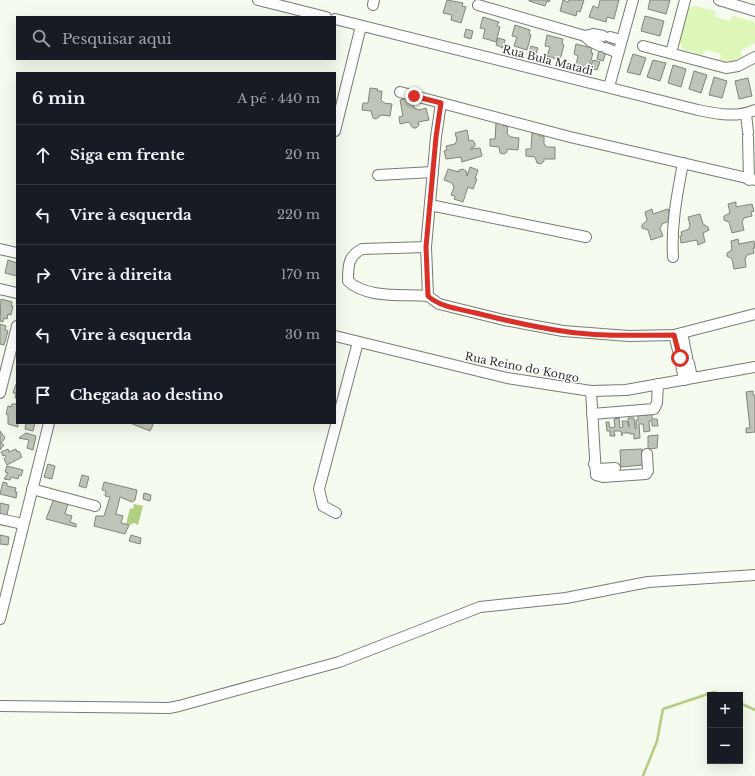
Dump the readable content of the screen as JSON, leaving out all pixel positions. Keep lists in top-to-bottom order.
{
  "streets": {
    "street": ["Rua Bula Matadi", "Rua Reino do Kongo"]
  },
  "page": {
    "search": "Pesquisar aqui",
    "heading": ["6 min", "A pé · 440 m"],
    "list": [
      ["Siga em frente", "20 m"],
      ["Vire à esquerda", "220 m"],
      ["Vire à direita", "170 m"],
      ["Vire à esquerda", "30 m"],
      "Chegada ao destino"
    ],
    "map_buttons": ["+", "−"]
  }
}
